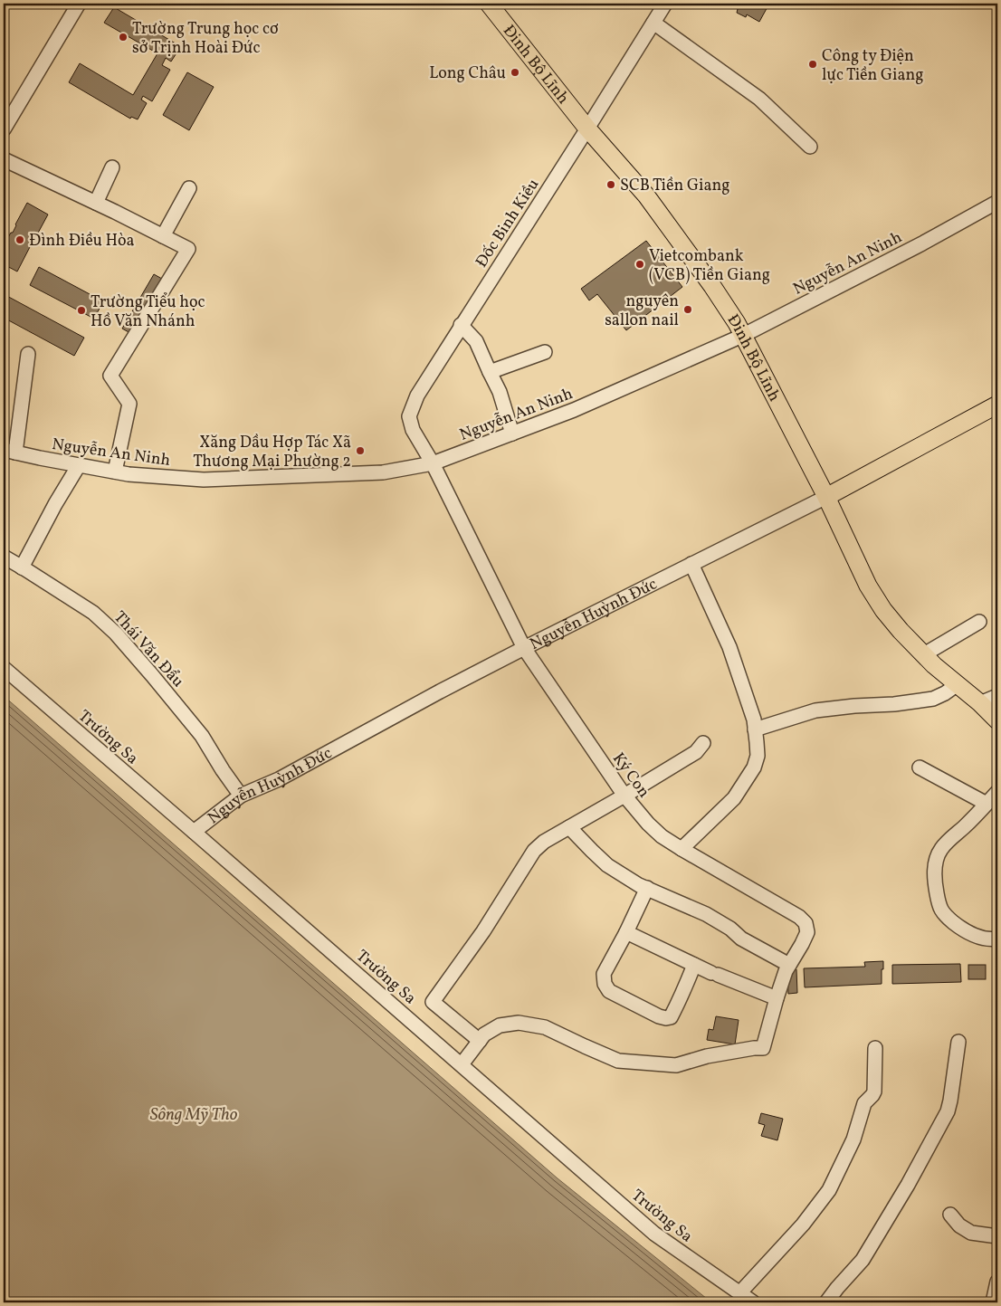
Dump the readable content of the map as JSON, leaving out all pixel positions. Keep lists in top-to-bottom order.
{
  "streets": {
    "main road": ["Đinh Bộ Lĩnh", "Nguyễn Huỳnh Đức"],
    "street": [
      "Đốc Binh Kiều",
      "Nguyễn An Ninh",
      "Thái Văn Đẩu",
      "Trường Sa",
      "Ký Con"
    ]
  },
  "crossings": [
    ["Đinh Bộ Lĩnh", "Đốc Binh Kiều"],
    ["Đinh Bộ Lĩnh", "Nguyễn An Ninh"],
    ["Đinh Bộ Lĩnh", "Nguyễn Huỳnh Đức"],
    ["Đốc Binh Kiều", "Nguyễn An Ninh"],
    ["Đốc Binh Kiều", "Ký Con"],
    ["Nguyễn An Ninh", "Ký Con"],
    ["Nguyễn Huỳnh Đức", "Thái Văn Đẩu"],
    ["Nguyễn Huỳnh Đức", "Trường Sa"],
    ["Nguyễn Huỳnh Đức", "Ký Con"]
  ],
  "water": ["Sông Mỹ Tho"],
  "places": [
    "Trường Trung học cơ sở Trịnh Hoài Đức",
    "Công ty Điện lực Tiền Giang",
    "Long Châu",
    "SCB Tiền Giang",
    "Đình Điều Hòa",
    "Vietcombank (VCB) Tiền Giang",
    "nguyên sallon nail",
    "Trường Tiểu học Hồ Văn Nhánh",
    "Xăng Dầu Hợp Tác Xã Thương Mại Phường 2"
  ]
}
